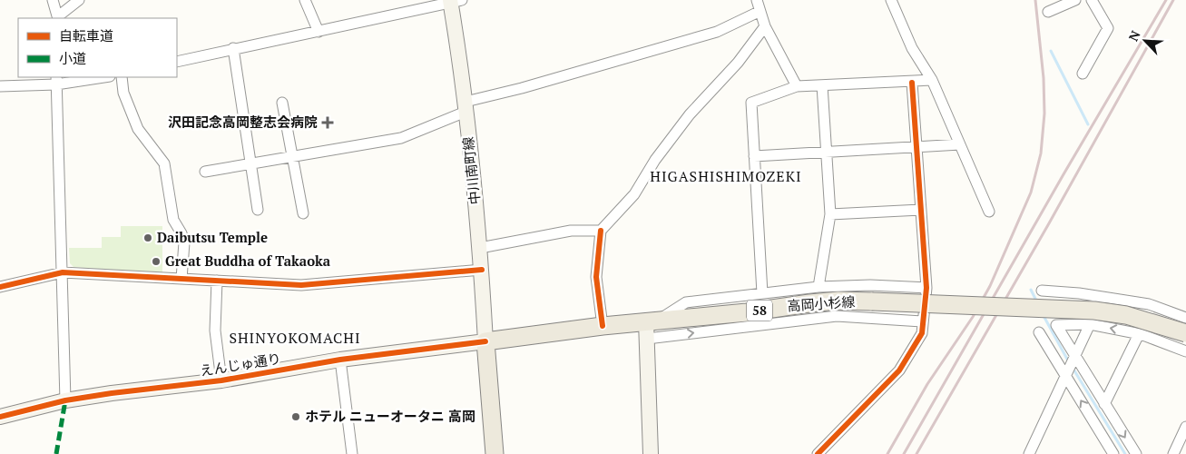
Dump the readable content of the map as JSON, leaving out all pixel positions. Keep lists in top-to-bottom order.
{
  "streets": {
    "main road": ["高岡小杉線", "58"],
    "street": ["中川南町線", "えんじゅ通り"]
  },
  "crossings": [
    ["中川南町線", "高岡小杉線"],
    ["中川南町線", "えんじゅ通り"],
    ["高岡小杉線", "えんじゅ通り"]
  ],
  "districts": ["HIGASHISHIMOZEKI", "SHINYOKOMACHI"],
  "places": {
    "health": ["沢田記念高岡整志会病院"],
    "other": ["Daibutsu Temple", "Great Buddha of Takaoka", "ホテル ニューオータニ 高岡"]
  },
  "legend": ["自転車道", "小道"],
  "north": "top left"
}
